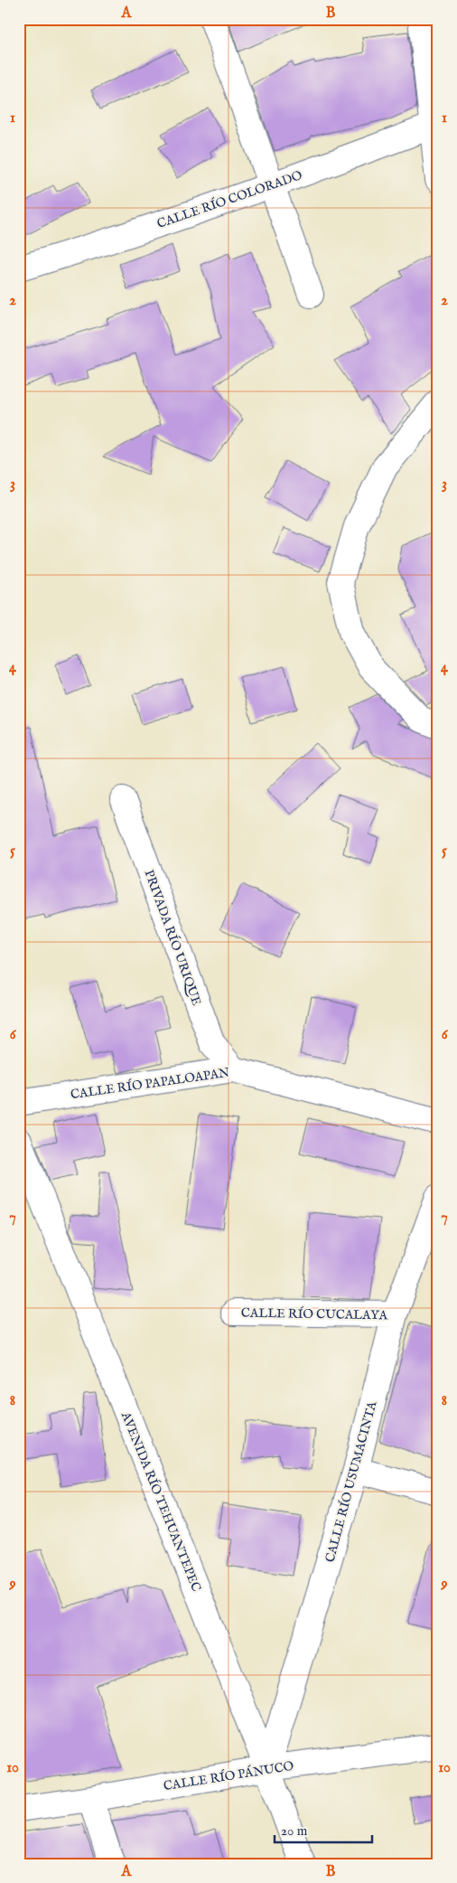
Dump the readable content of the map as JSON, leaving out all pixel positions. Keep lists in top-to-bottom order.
{
  "streets": {
    "street": [
      "CALLE RÍO COLORADO",
      "PRIVADA RÍO URIQUE",
      "CALLE RÍO PAPALOAPAN",
      "CALLE RÍO CUCALAYA",
      "CALLE RÍO USUMACINTA",
      "AVENIDA RÍO TEHUANTEPEC",
      "CALLE RÍO PÁNUCO"
    ]
  },
  "crossings": [
    ["PRIVADA RÍO URIQUE", "CALLE RÍO PAPALOAPAN"],
    ["CALLE RÍO CUCALAYA", "CALLE RÍO USUMACINTA"],
    ["CALLE RÍO USUMACINTA", "AVENIDA RÍO TEHUANTEPEC"],
    ["CALLE RÍO USUMACINTA", "CALLE RÍO PÁNUCO"],
    ["AVENIDA RÍO TEHUANTEPEC", "CALLE RÍO PÁNUCO"]
  ],
  "scale_bar": "20 m",
  "grid": {
    "columns": ["A", "B"],
    "rows": [
      "1",
      "2",
      "3",
      "4",
      "5",
      "6",
      "7",
      "8",
      "9",
      "10"
    ]
  }
}
